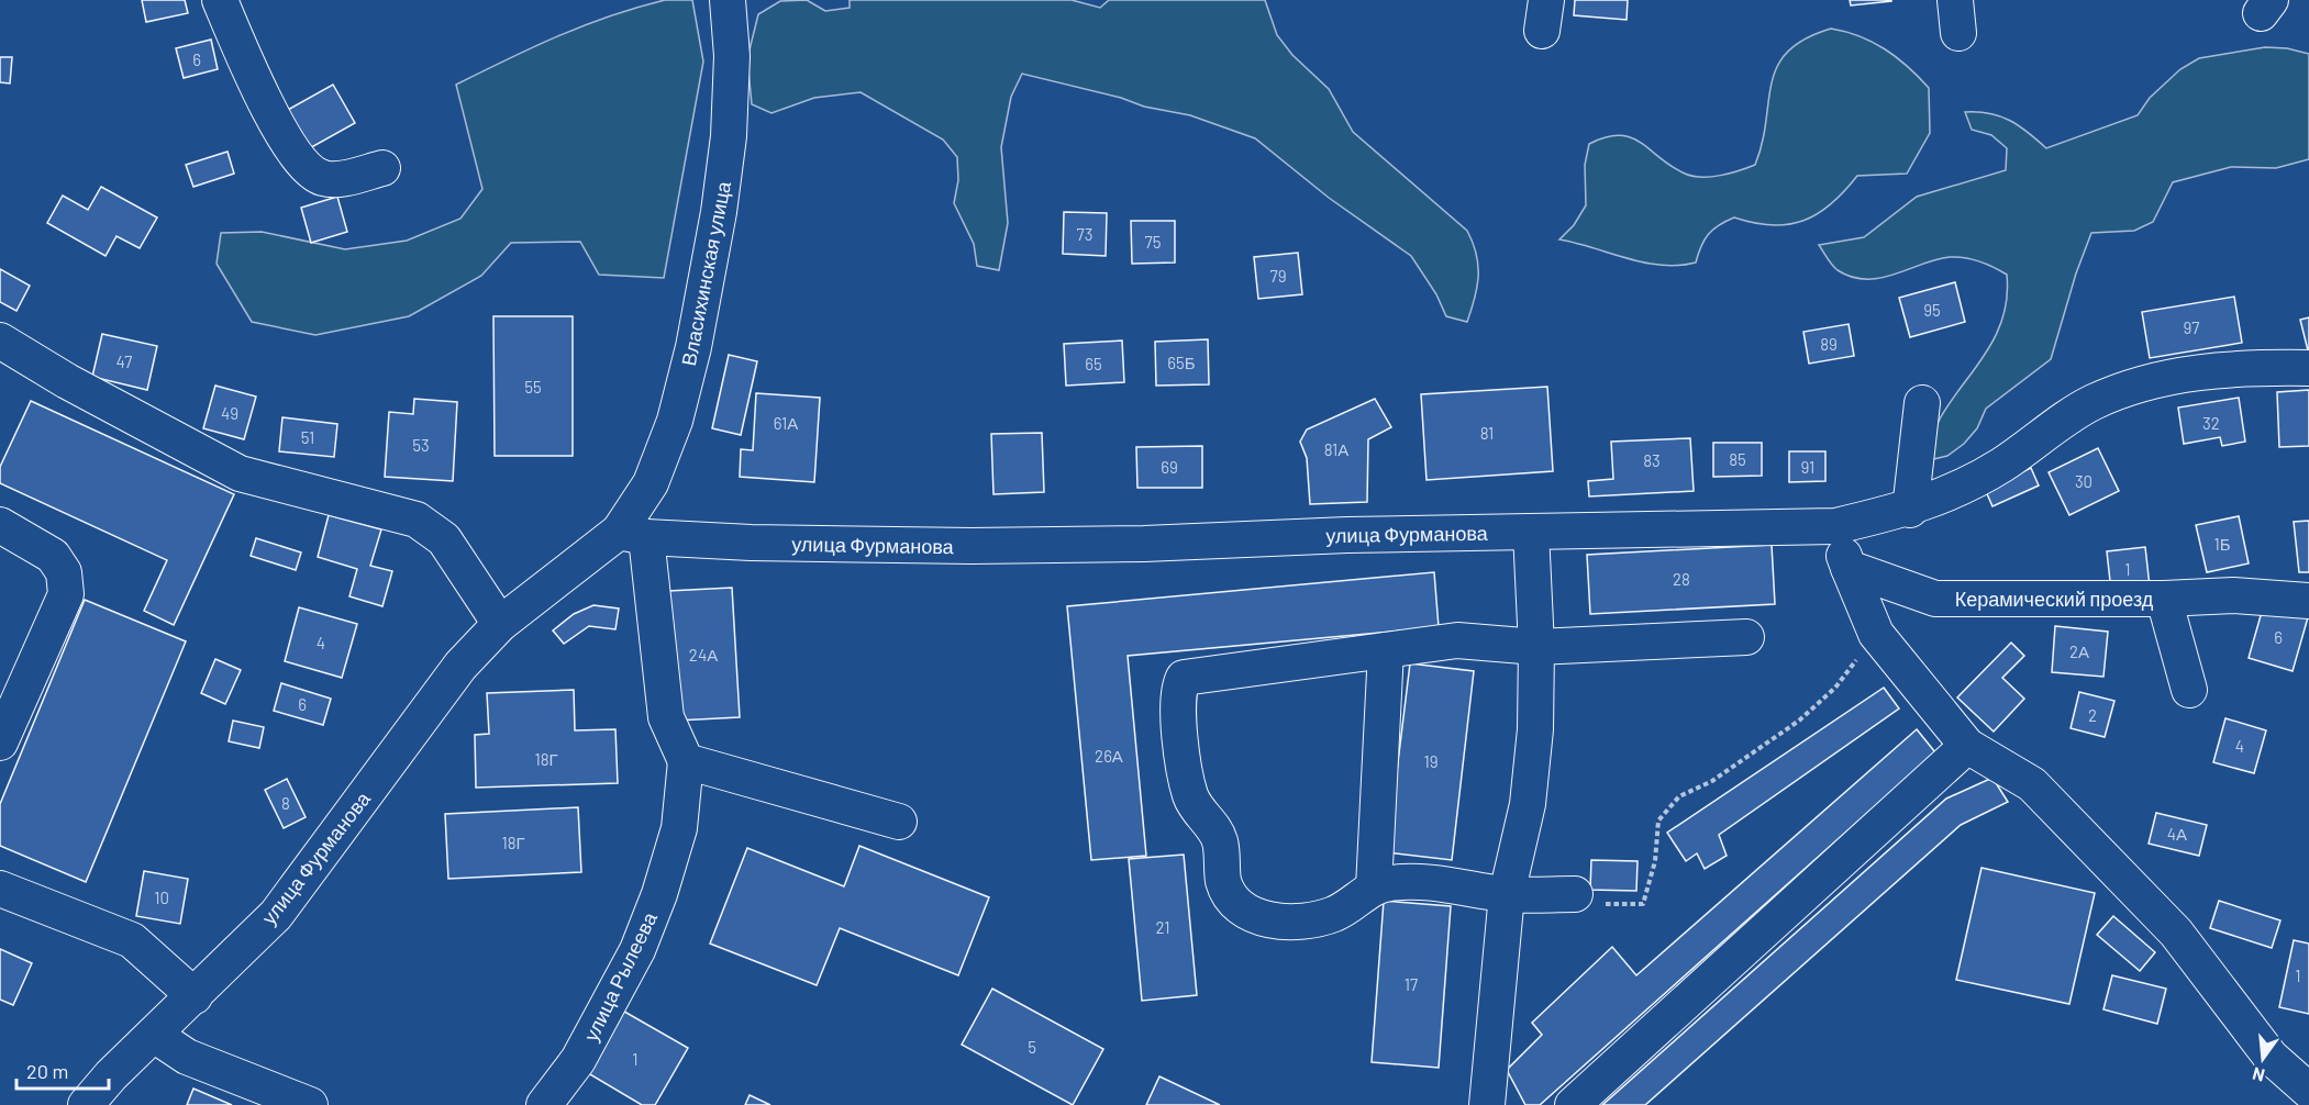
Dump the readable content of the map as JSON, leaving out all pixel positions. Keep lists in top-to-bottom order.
{
  "streets": {
    "street": [
      "Власихинская улица",
      "улица Фурманова",
      "Керамический проезд",
      "улица Рылеева"
    ]
  },
  "crossings": [
    ["Власихинская улица", "улица Фурманова"]
  ],
  "house_numbers": [
    "6",
    "73",
    "75",
    "79",
    "95",
    "97",
    "89",
    "47",
    "65Б",
    "65",
    "55",
    "49",
    "61А",
    "32",
    "81",
    "51",
    "53",
    "81А",
    "85",
    "83",
    "69",
    "91",
    "30",
    "1Б",
    "1",
    "28",
    "6",
    "4",
    "2А",
    "24А",
    "6",
    "2",
    "4",
    "26А",
    "18Г",
    "19",
    "8",
    "4А",
    "18Г",
    "10",
    "21",
    "1",
    "17",
    "5",
    "1"
  ],
  "scale_bar": "20 m",
  "north": "bottom"
}
